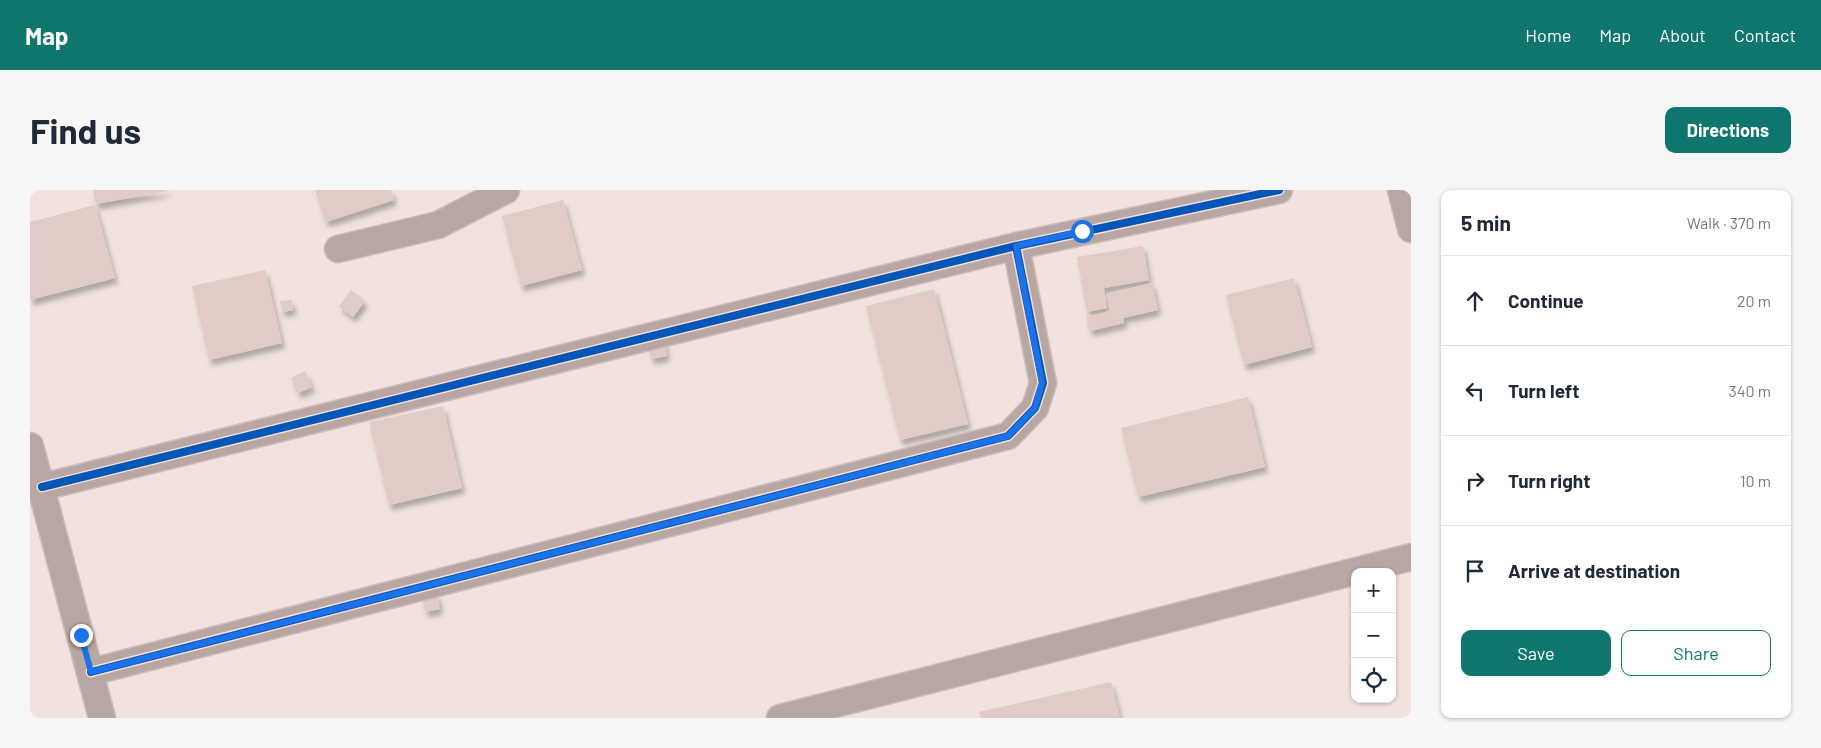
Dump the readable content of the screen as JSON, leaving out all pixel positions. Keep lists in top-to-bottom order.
{
  "page": {
    "header": "Map",
    "nav": [
      "Home",
      "Map",
      "About",
      "Contact"
    ],
    "buttons": [
      "Directions",
      ["Save", "Share"]
    ],
    "title": "Find us",
    "heading": ["5 min", "Walk · 370 m"],
    "list": [
      ["Continue", "20 m"],
      ["Turn left", "340 m"],
      ["Turn right", "10 m"],
      "Arrive at destination"
    ],
    "map_buttons": ["+", "−"]
  }
}
